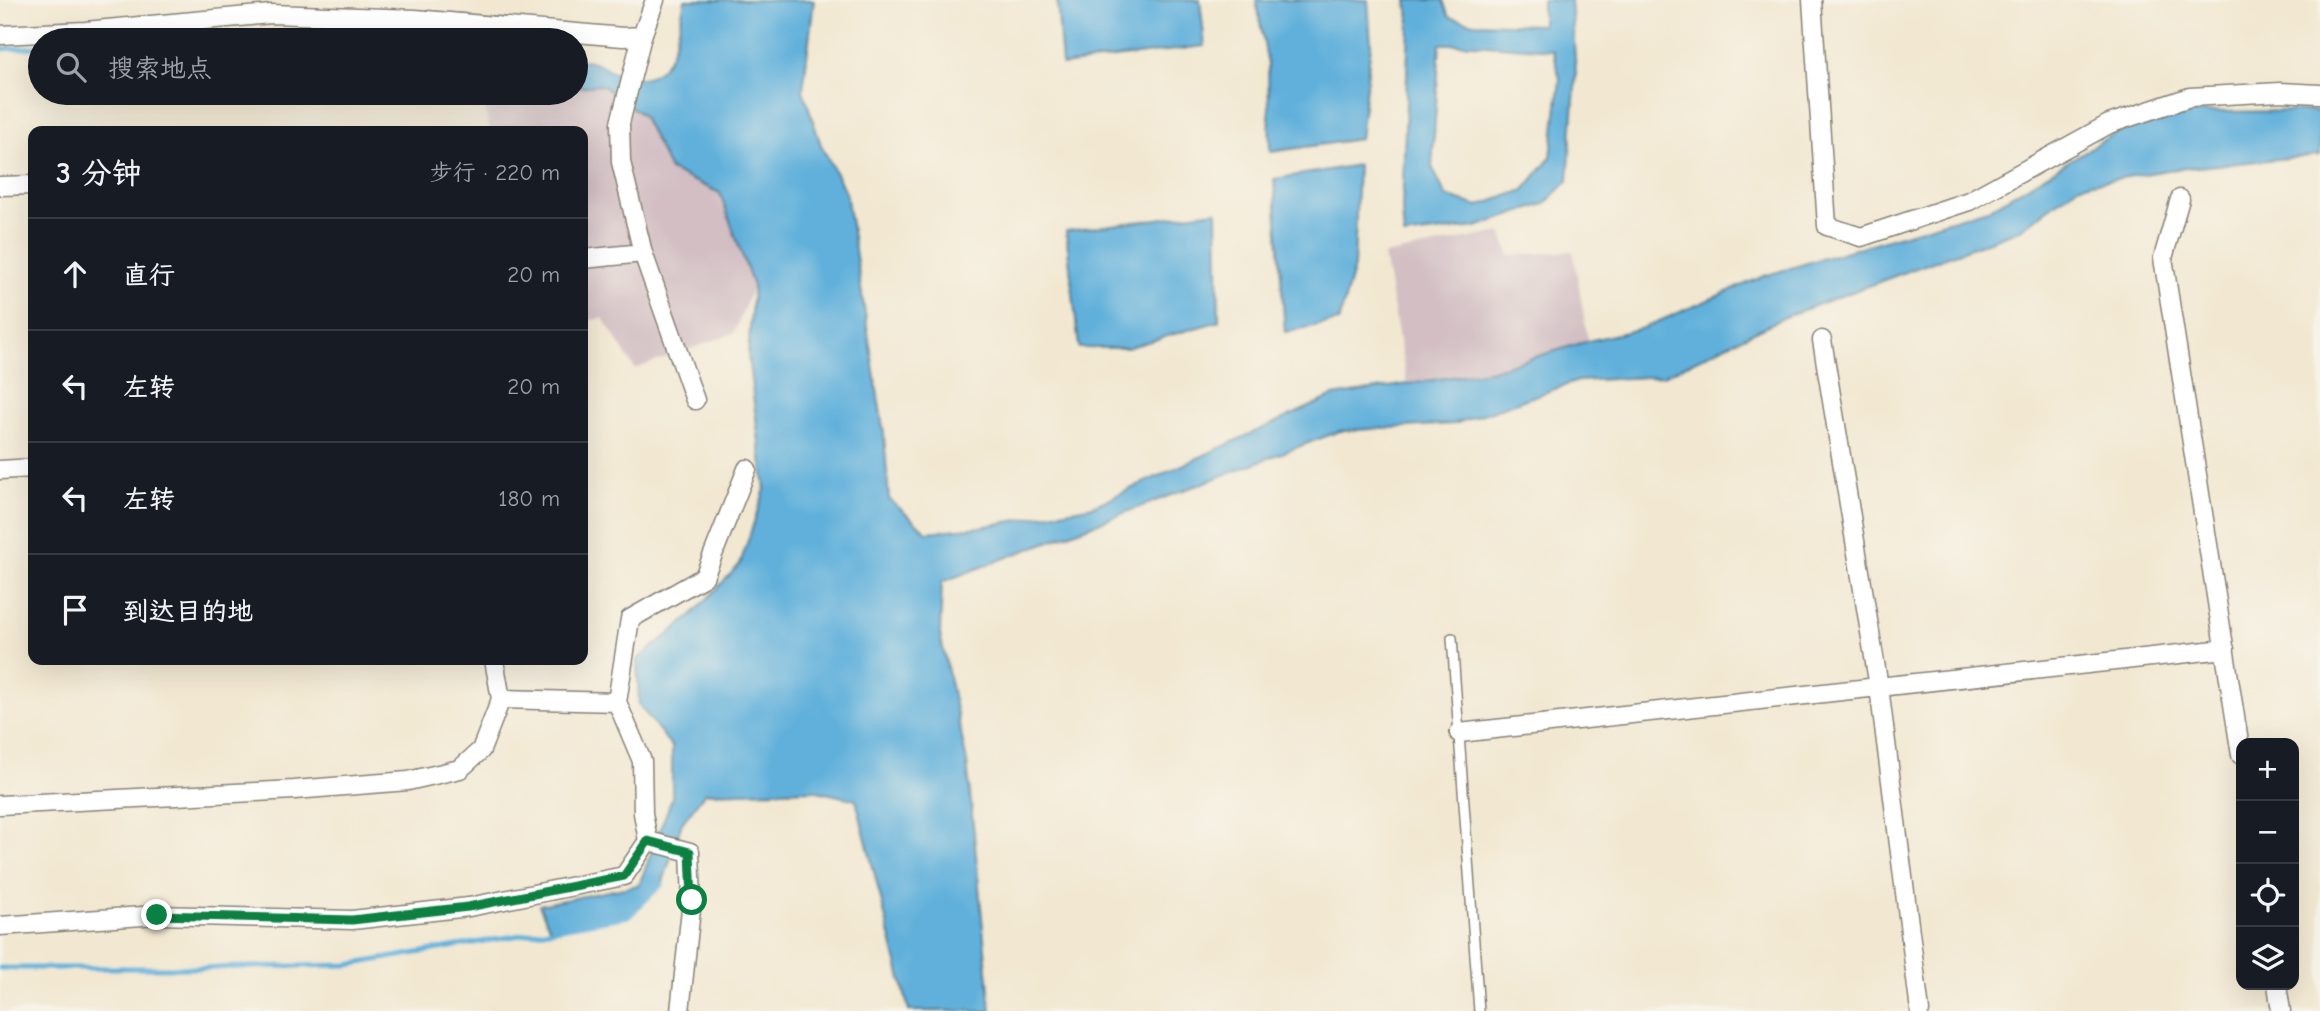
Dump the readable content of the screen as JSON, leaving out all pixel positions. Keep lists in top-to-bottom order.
{
  "page": {
    "search": "搜索地点",
    "heading": ["3 分钟", "步行 · 220 m"],
    "list": [
      ["直行", "20 m"],
      ["左转", "20 m"],
      ["左转", "180 m"],
      "到达目的地"
    ],
    "map_buttons": ["+", "−"]
  }
}
